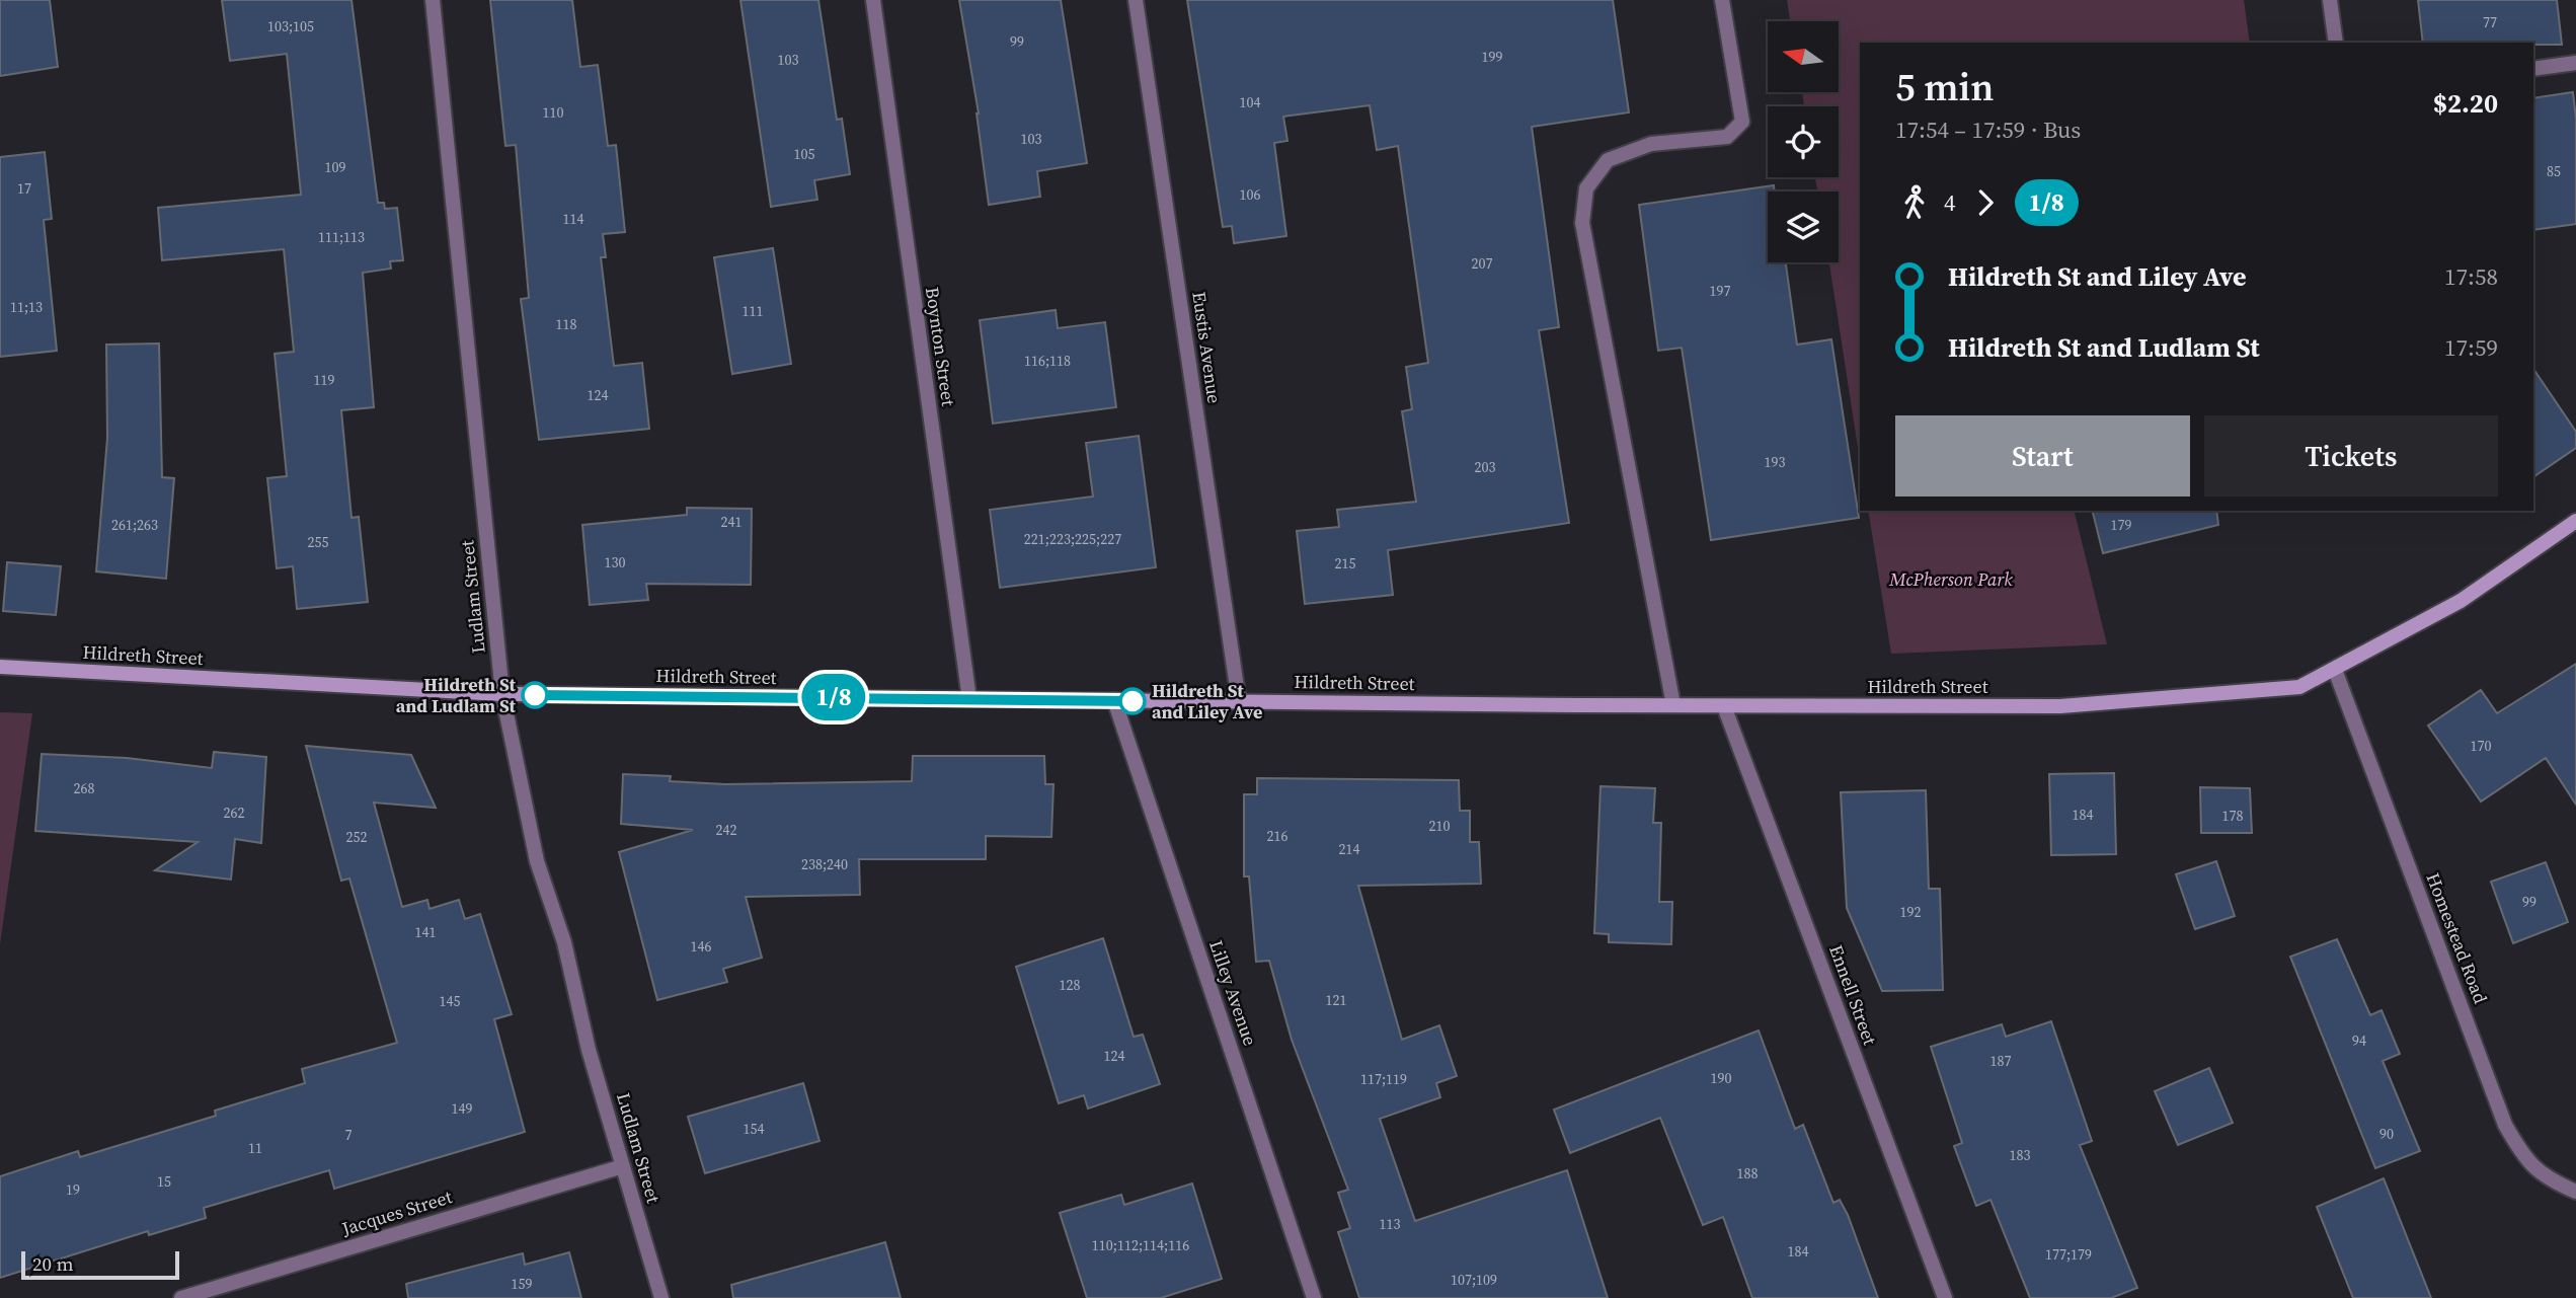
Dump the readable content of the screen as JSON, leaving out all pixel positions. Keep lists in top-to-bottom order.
{
  "streets": {
    "street": [
      "Boynton Street",
      "Eustis Avenue",
      "Ludlam Street",
      "Hildreth Street",
      "Homestead Road",
      "Lilley Avenue",
      "Ennell Street",
      "Jacques Street"
    ]
  },
  "crossings": [
    ["Boynton Street", "Hildreth Street"],
    ["Eustis Avenue", "Hildreth Street"],
    ["Ludlam Street", "Hildreth Street"],
    ["Ludlam Street", "Jacques Street"],
    ["Hildreth Street", "Homestead Road"],
    ["Hildreth Street", "Lilley Avenue"],
    ["Hildreth Street", "Ennell Street"]
  ],
  "parks": ["McPherson Park"],
  "places": ["Hildreth St and Ludlam St", "Hildreth St and Liley Ave"],
  "lines": ["bus line 1/8"],
  "house_numbers": [
    "77",
    "103;105",
    "99",
    "199",
    "103",
    "104",
    "110",
    "103",
    "105",
    "109",
    "85",
    "17",
    "106",
    "114",
    "111;113",
    "207",
    "197",
    "11;13",
    "111",
    "118",
    "116;118",
    "119",
    "124",
    "193",
    "203",
    "241",
    "261;263",
    "179",
    "221;223;225;227",
    "255",
    "130",
    "215",
    "170",
    "268",
    "262",
    "184",
    "178",
    "210",
    "242",
    "216",
    "252",
    "214",
    "238;240",
    "99",
    "192",
    "141",
    "146",
    "128",
    "121",
    "145",
    "94",
    "124",
    "187",
    "190",
    "117;119",
    "149",
    "154",
    "90",
    "7",
    "11",
    "183",
    "188",
    "15",
    "19",
    "113",
    "110;112;114;116",
    "184",
    "177;179",
    "107;109",
    "159"
  ],
  "scale_bar": "20 m",
  "north": "left",
  "page": {
    "on_map": "1/8",
    "heading": ["5 min", "17:54 – 17:59 · Bus", "$2.20"],
    "legs": ["4", "1/8"],
    "list": [
      {
        "name": "Hildreth St and Liley Ave",
        "value": "17:58"
      },
      {
        "name": "Hildreth St and Ludlam St",
        "value": "17:59"
      }
    ],
    "buttons": ["Start", "Tickets"],
    "scale": "20 m"
  }
}
